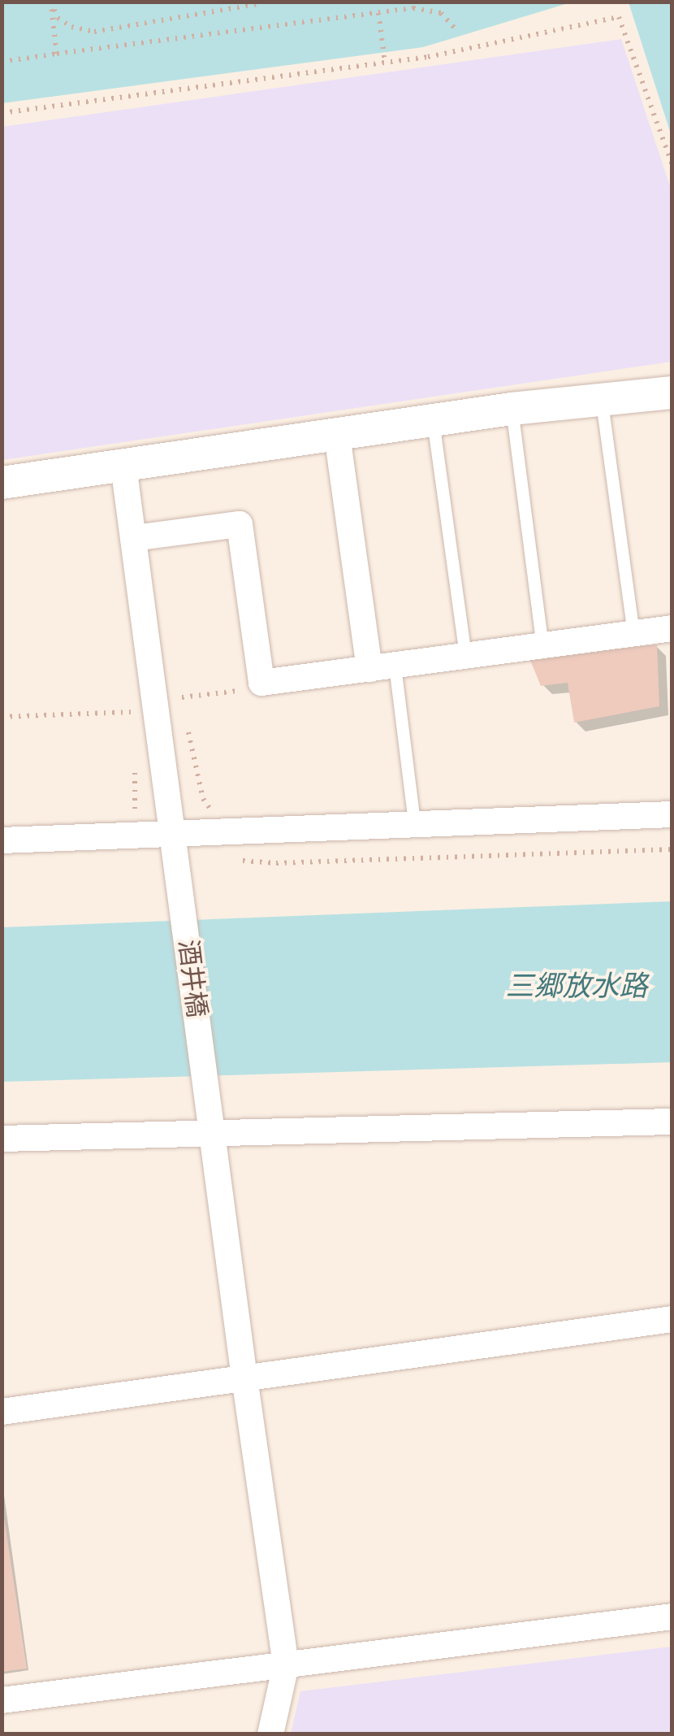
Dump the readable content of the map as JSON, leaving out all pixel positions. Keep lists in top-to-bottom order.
{
  "streets": {
    "street": ["酒井橋"]
  },
  "water": ["三郷放水路"]
}
